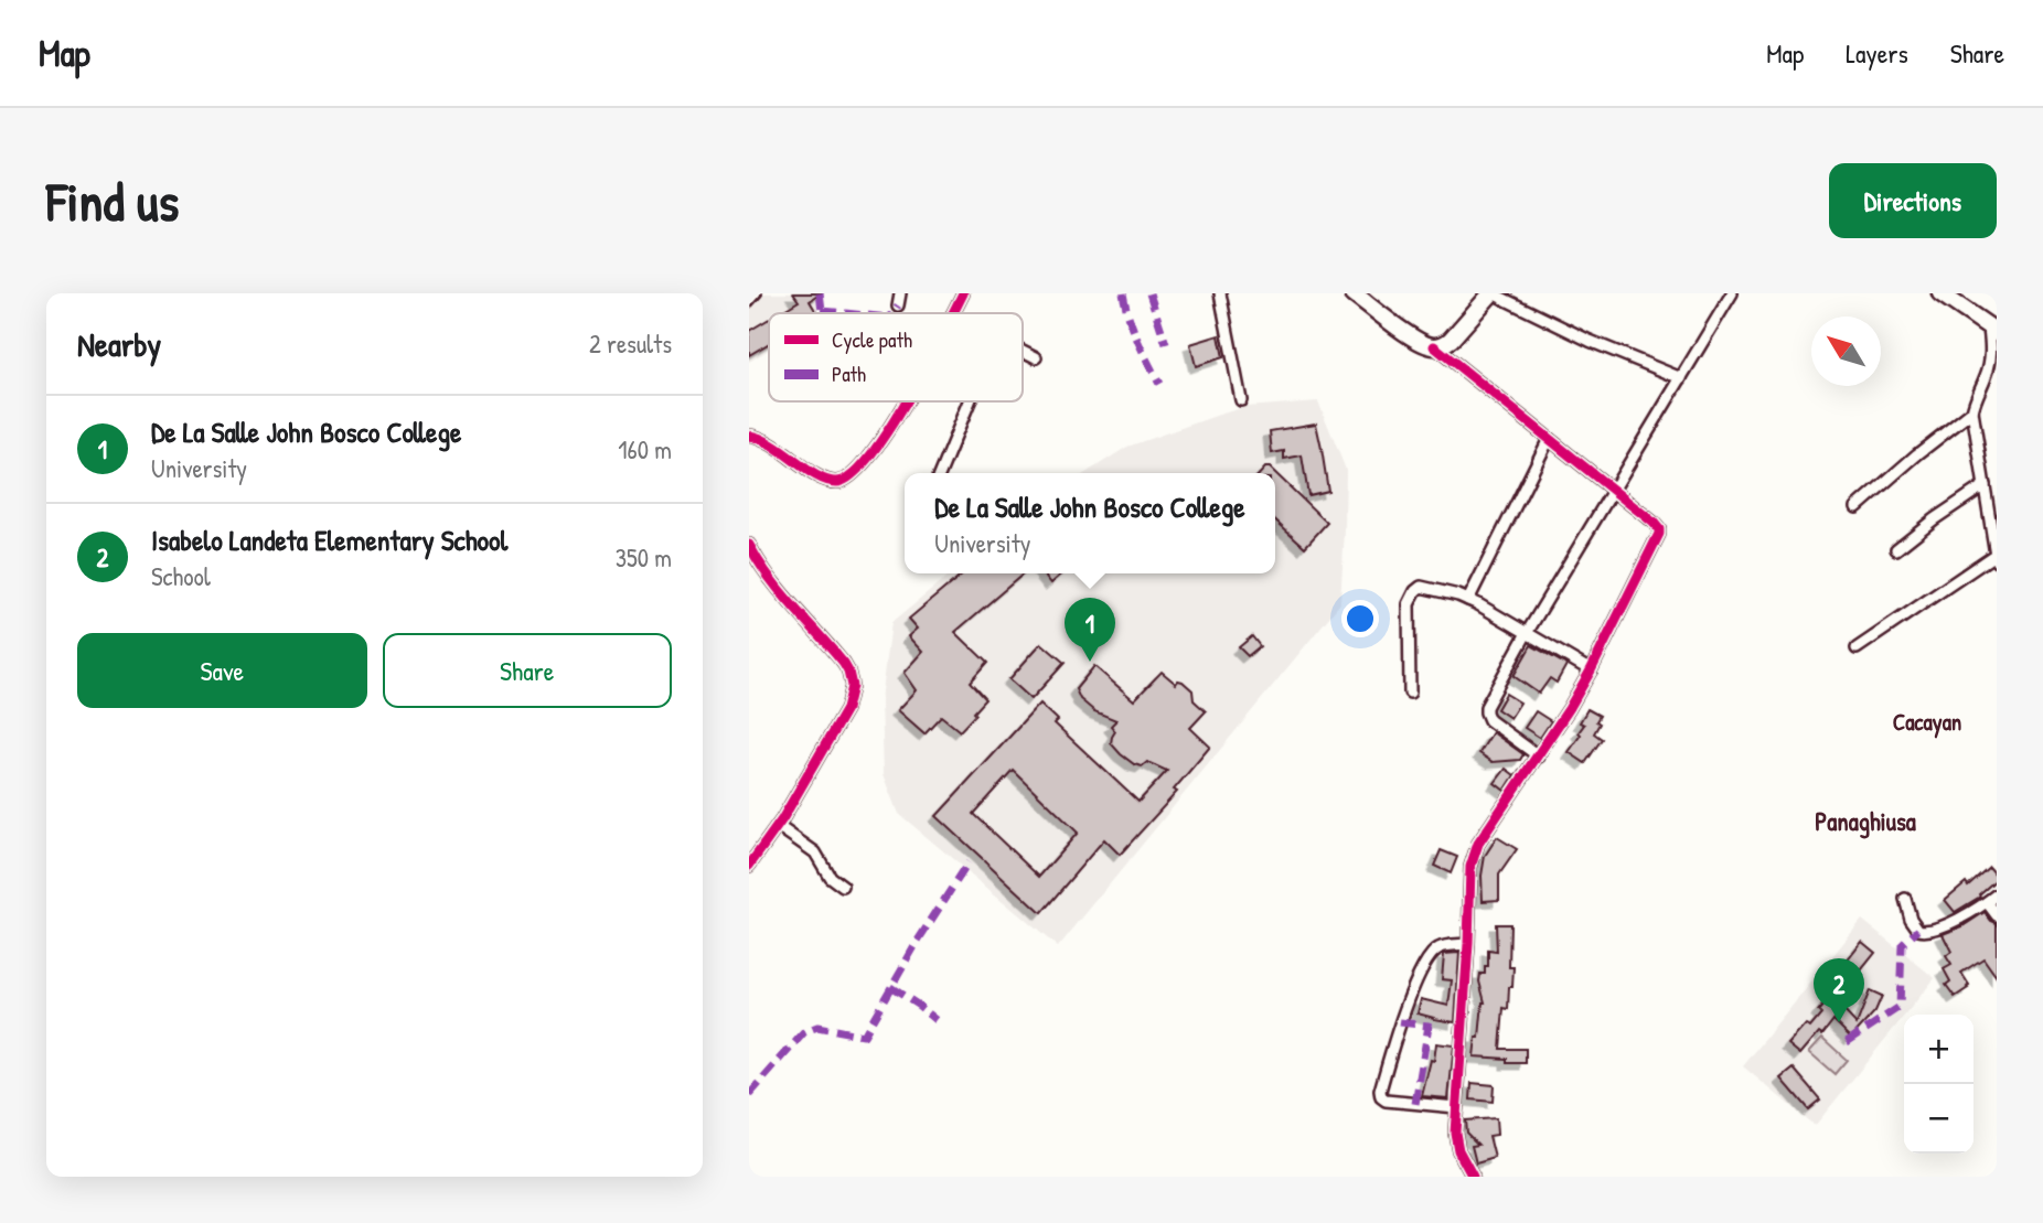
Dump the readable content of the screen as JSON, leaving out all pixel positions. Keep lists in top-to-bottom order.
{
  "districts": ["Cacayan", "Panaghiusa"],
  "legend": ["Cycle path", "Path"],
  "north": "top left",
  "page": {
    "header": "Map",
    "nav": ["Map", "Layers", "Share"],
    "buttons": [
      "Directions",
      ["Save", "Share"]
    ],
    "title": "Find us",
    "heading": ["Nearby", "2 results"],
    "list": [
      {
        "mark": "1",
        "name": "De La Salle John Bosco College",
        "note": "University",
        "value": "160 m"
      },
      {
        "mark": "2",
        "name": "Isabelo Landeta Elementary School",
        "note": "School",
        "value": "350 m"
      }
    ],
    "popup": ["De La Salle John Bosco College", "University"],
    "pins": ["1", "2"],
    "map_buttons": ["+", "−"]
  }
}
